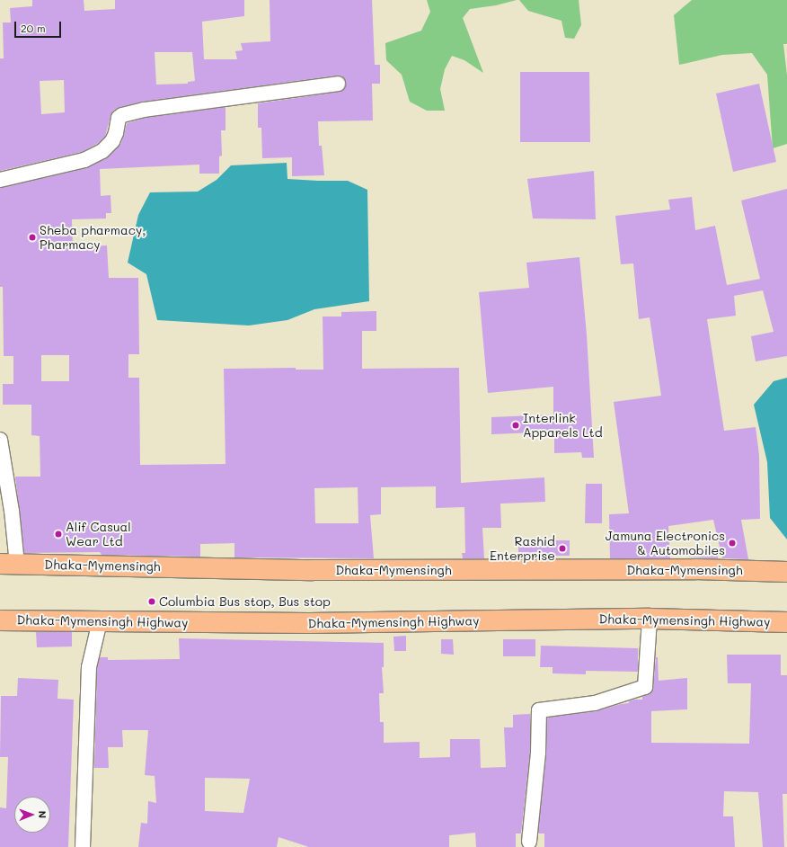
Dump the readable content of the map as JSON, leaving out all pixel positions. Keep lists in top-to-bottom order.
{
  "streets": {
    "highway": ["Dhaka-Mymensingh", "Dhaka-Mymensingh Highway"]
  },
  "places": [
    "Sheba pharmacy, Pharmacy",
    "Interlink Apparels Ltd",
    "Alif Casual Wear Ltd",
    "Jamuna Electronics & Automobiles",
    "Rashid Enterprise",
    "Columbia Bus stop, Bus stop"
  ],
  "scale_bar": "20 m",
  "north": "right"
}
